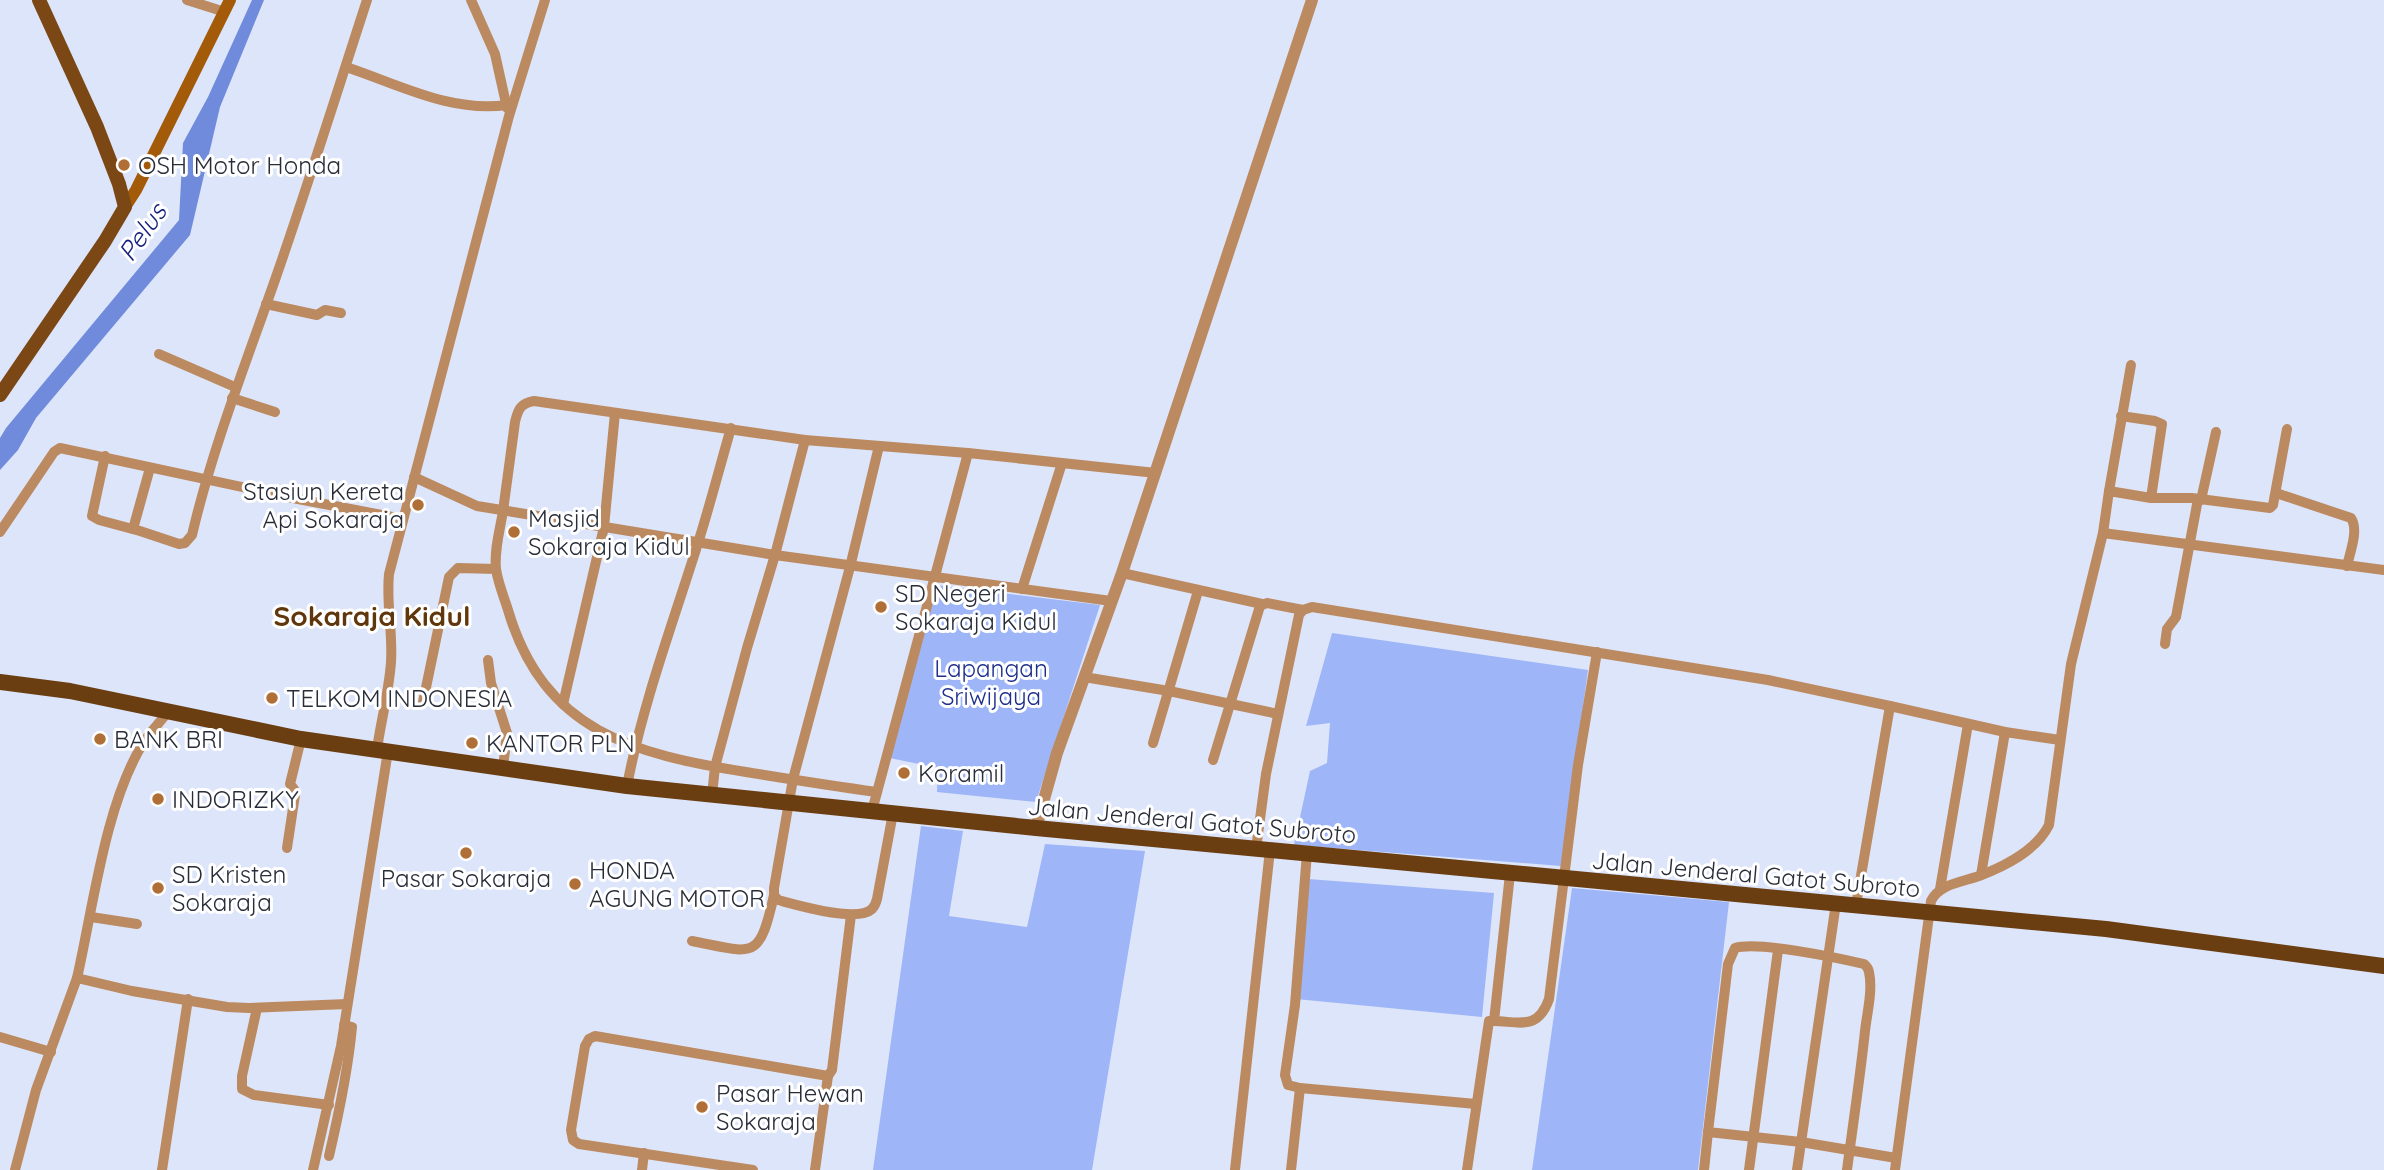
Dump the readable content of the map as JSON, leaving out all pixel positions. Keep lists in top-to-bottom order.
{
  "streets": {
    "highway": ["Jalan Jenderal Gatot Subroto"]
  },
  "districts": ["Sokaraja Kidul"],
  "water": ["Pelus"],
  "parks": ["Lapangan Sriwijaya"],
  "places": [
    "OSH Motor Honda",
    "Stasiun Kereta Api Sokaraja",
    "Masjid Sokaraja Kidul",
    "SD Negeri Sokaraja Kidul",
    "TELKOM INDONESIA",
    "BANK BRI",
    "KANTOR PLN",
    "Koramil",
    "INDORIZKY",
    "Pasar Sokaraja",
    "HONDA AGUNG MOTOR",
    "SD Kristen Sokaraja",
    "Pasar Hewan Sokaraja"
  ]
}
